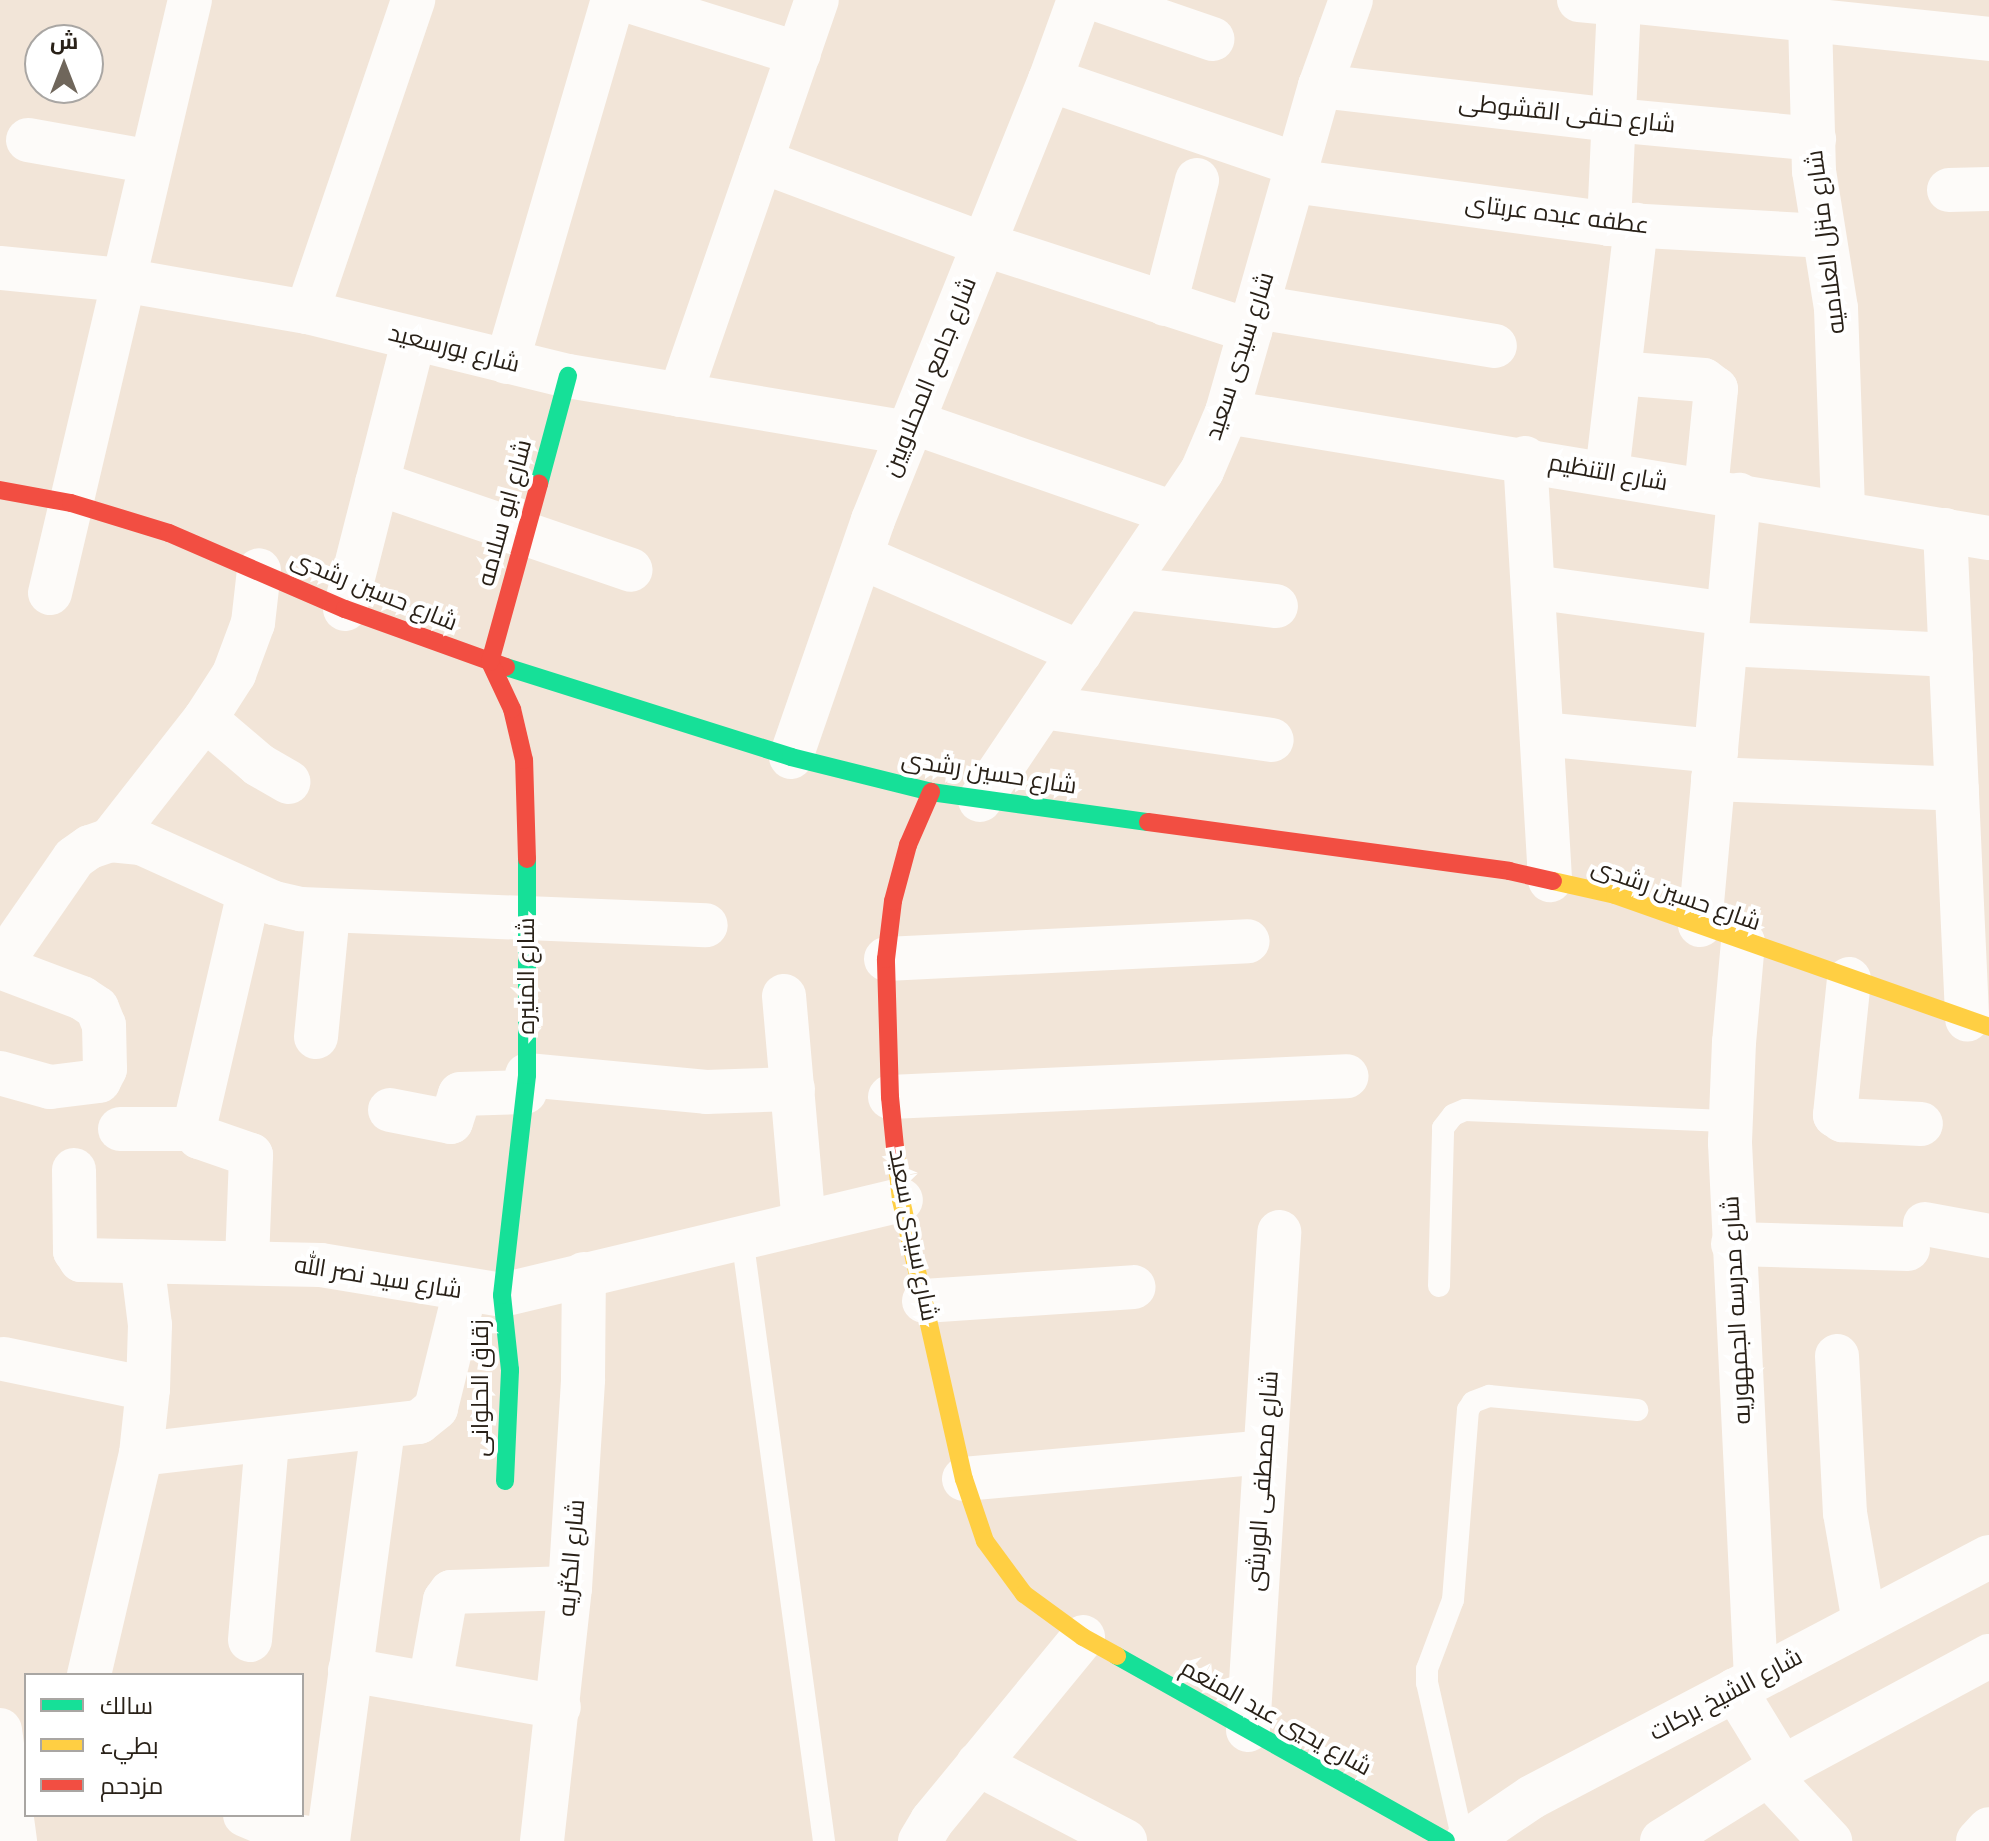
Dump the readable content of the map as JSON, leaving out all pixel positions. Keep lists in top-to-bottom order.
{
  "streets": {
    "street": [
      "شارع حنفى القشوطى",
      "عطفه عبده عربتاى",
      "شارع منزل العلاميه",
      "شارع بورسعيد",
      "شارع سيدى سعيد",
      "شارع جامع المحلاويين",
      "شارع التنظيم",
      "شارع ابو سلامه",
      "شارع حسين رشدى",
      "شارع المنيره",
      "شارع سيد نصر الله",
      "شارع مدرسه الجمهوريه",
      "زقاق الحلوانى",
      "شارع مصطفى الورشى",
      "شارع الكثريه",
      "شارع الشيخ بركات",
      "شارع يحيي عبد المنعم"
    ]
  },
  "crossings": [
    ["شارع حنفى القشوطى", "شارع منزل العلاميه"],
    ["شارع حنفى القشوطى", "شارع سيدى سعيد"],
    ["عطفه عبده عربتاى", "شارع منزل العلاميه"],
    ["عطفه عبده عربتاى", "شارع سيدى سعيد"],
    ["عطفه عبده عربتاى", "شارع جامع المحلاويين"],
    ["شارع منزل العلاميه", "شارع التنظيم"],
    ["شارع بورسعيد", "شارع سيدى سعيد"],
    ["شارع بورسعيد", "شارع جامع المحلاويين"],
    ["شارع بورسعيد", "شارع ابو سلامه"],
    ["شارع سيدى سعيد", "شارع التنظيم"],
    ["شارع سيدى سعيد", "شارع حسين رشدى"],
    ["شارع سيدى سعيد", "شارع سيد نصر الله"],
    ["شارع سيدى سعيد", "شارع يحيي عبد المنعم"],
    ["شارع جامع المحلاويين", "شارع حسين رشدى"],
    ["شارع ابو سلامه", "شارع حسين رشدى"],
    ["شارع ابو سلامه", "شارع المنيره"],
    ["شارع حسين رشدى", "شارع المنيره"],
    ["شارع حسين رشدى", "شارع مدرسه الجمهوريه"],
    ["شارع المنيره", "شارع سيد نصر الله"],
    ["شارع المنيره", "زقاق الحلوانى"],
    ["شارع سيد نصر الله", "زقاق الحلوانى"],
    ["شارع سيد نصر الله", "شارع الكثريه"],
    ["شارع مدرسه الجمهوريه", "شارع الشيخ بركات"],
    ["شارع مصطفى الورشى", "شارع يحيي عبد المنعم"]
  ],
  "legend": ["سالك", "بطيء", "مزدحم"],
  "north": "top"
}
